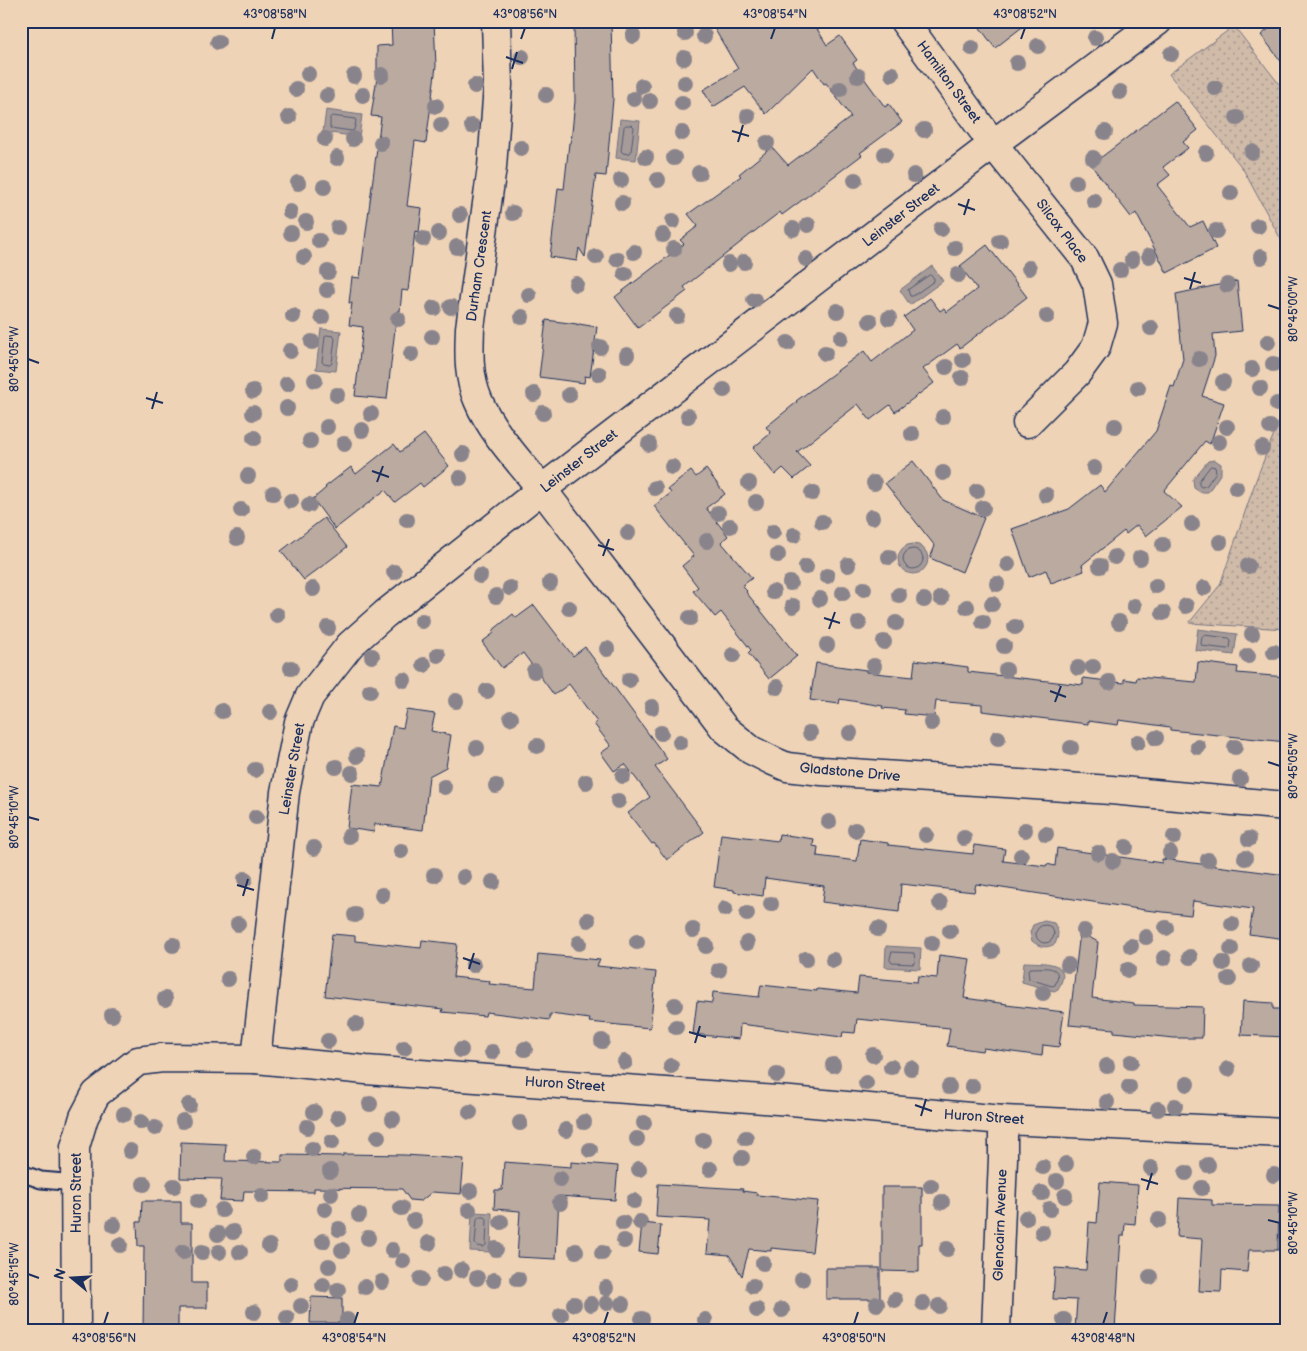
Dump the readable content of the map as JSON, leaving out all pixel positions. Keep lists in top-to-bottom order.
{
  "streets": {
    "street": [
      "Hamilton Street",
      "Leinster Street",
      "Silcox Place",
      "Durham Crescent",
      "Gladstone Drive",
      "Huron Street",
      "Glencairn Avenue"
    ]
  },
  "crossings": [
    ["Hamilton Street", "Leinster Street"],
    ["Hamilton Street", "Silcox Place"],
    ["Leinster Street", "Silcox Place"],
    ["Leinster Street", "Durham Crescent"],
    ["Leinster Street", "Gladstone Drive"],
    ["Leinster Street", "Huron Street"],
    ["Durham Crescent", "Gladstone Drive"],
    ["Huron Street", "Glencairn Avenue"]
  ],
  "north": "left",
  "coordinates": [
    "43°08'58\"N",
    "43°08'56\"N",
    "43°08'54\"N",
    "43°08'52\"N",
    "80°45'00\"W",
    "80°45'05\"W",
    "80°45'10\"W",
    "80°45'15\"W",
    "43°08'50\"N",
    "43°08'48\"N"
  ]
}
